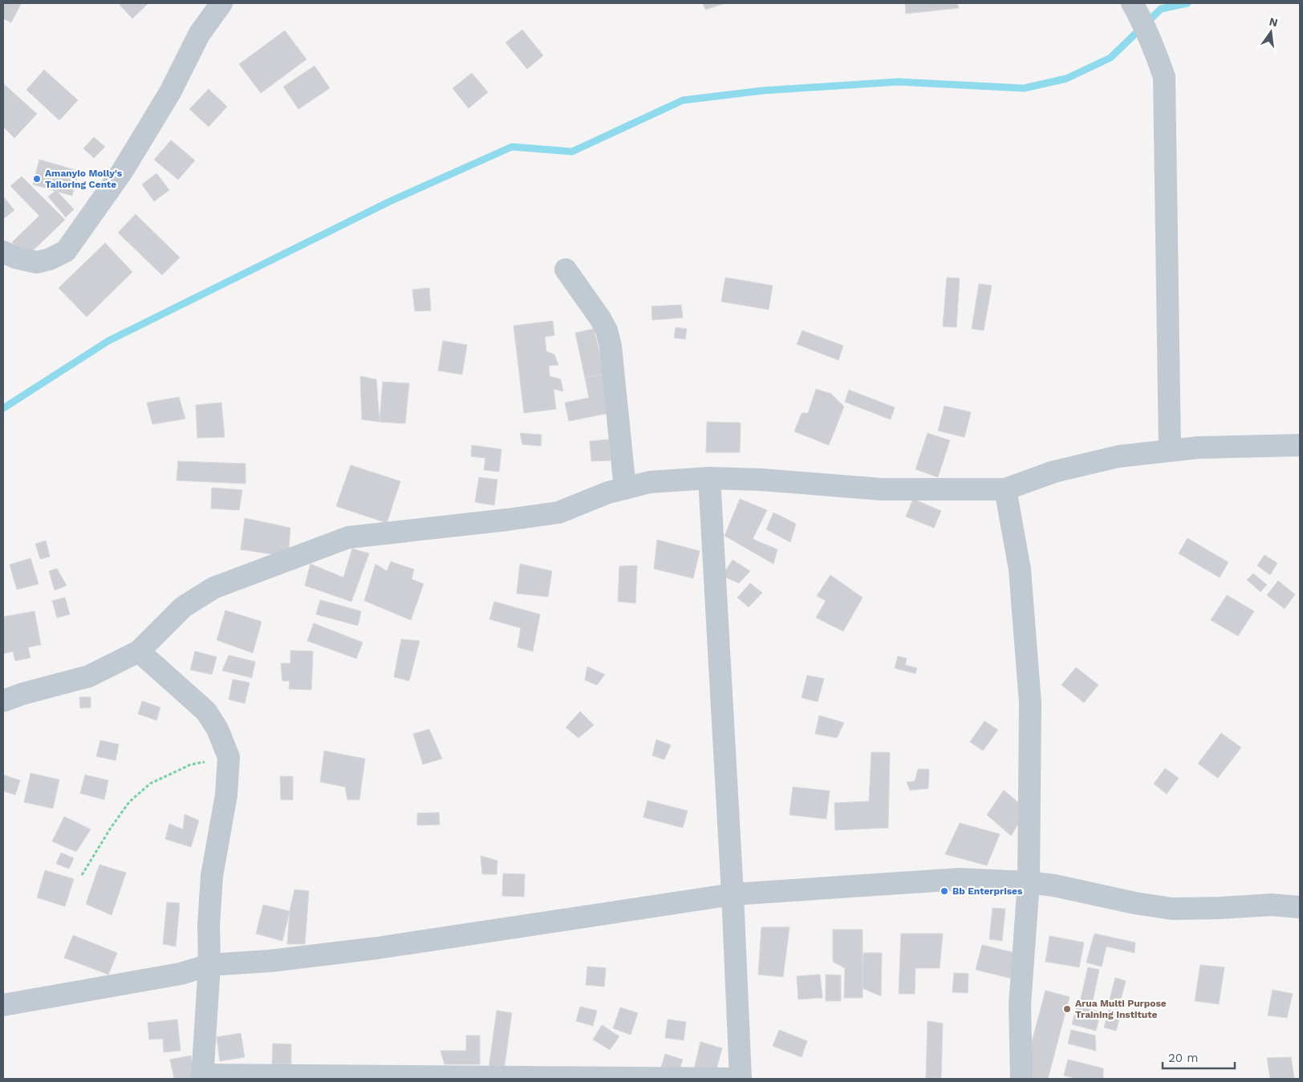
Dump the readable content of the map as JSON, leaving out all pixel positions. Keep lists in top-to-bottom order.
{
  "places": ["Amanyio Molly's Tailoring Cente", "Bb Enterprises", "Arua Multi Purpose Training Institute"],
  "scale_bar": "20 m",
  "north": "top"
}
